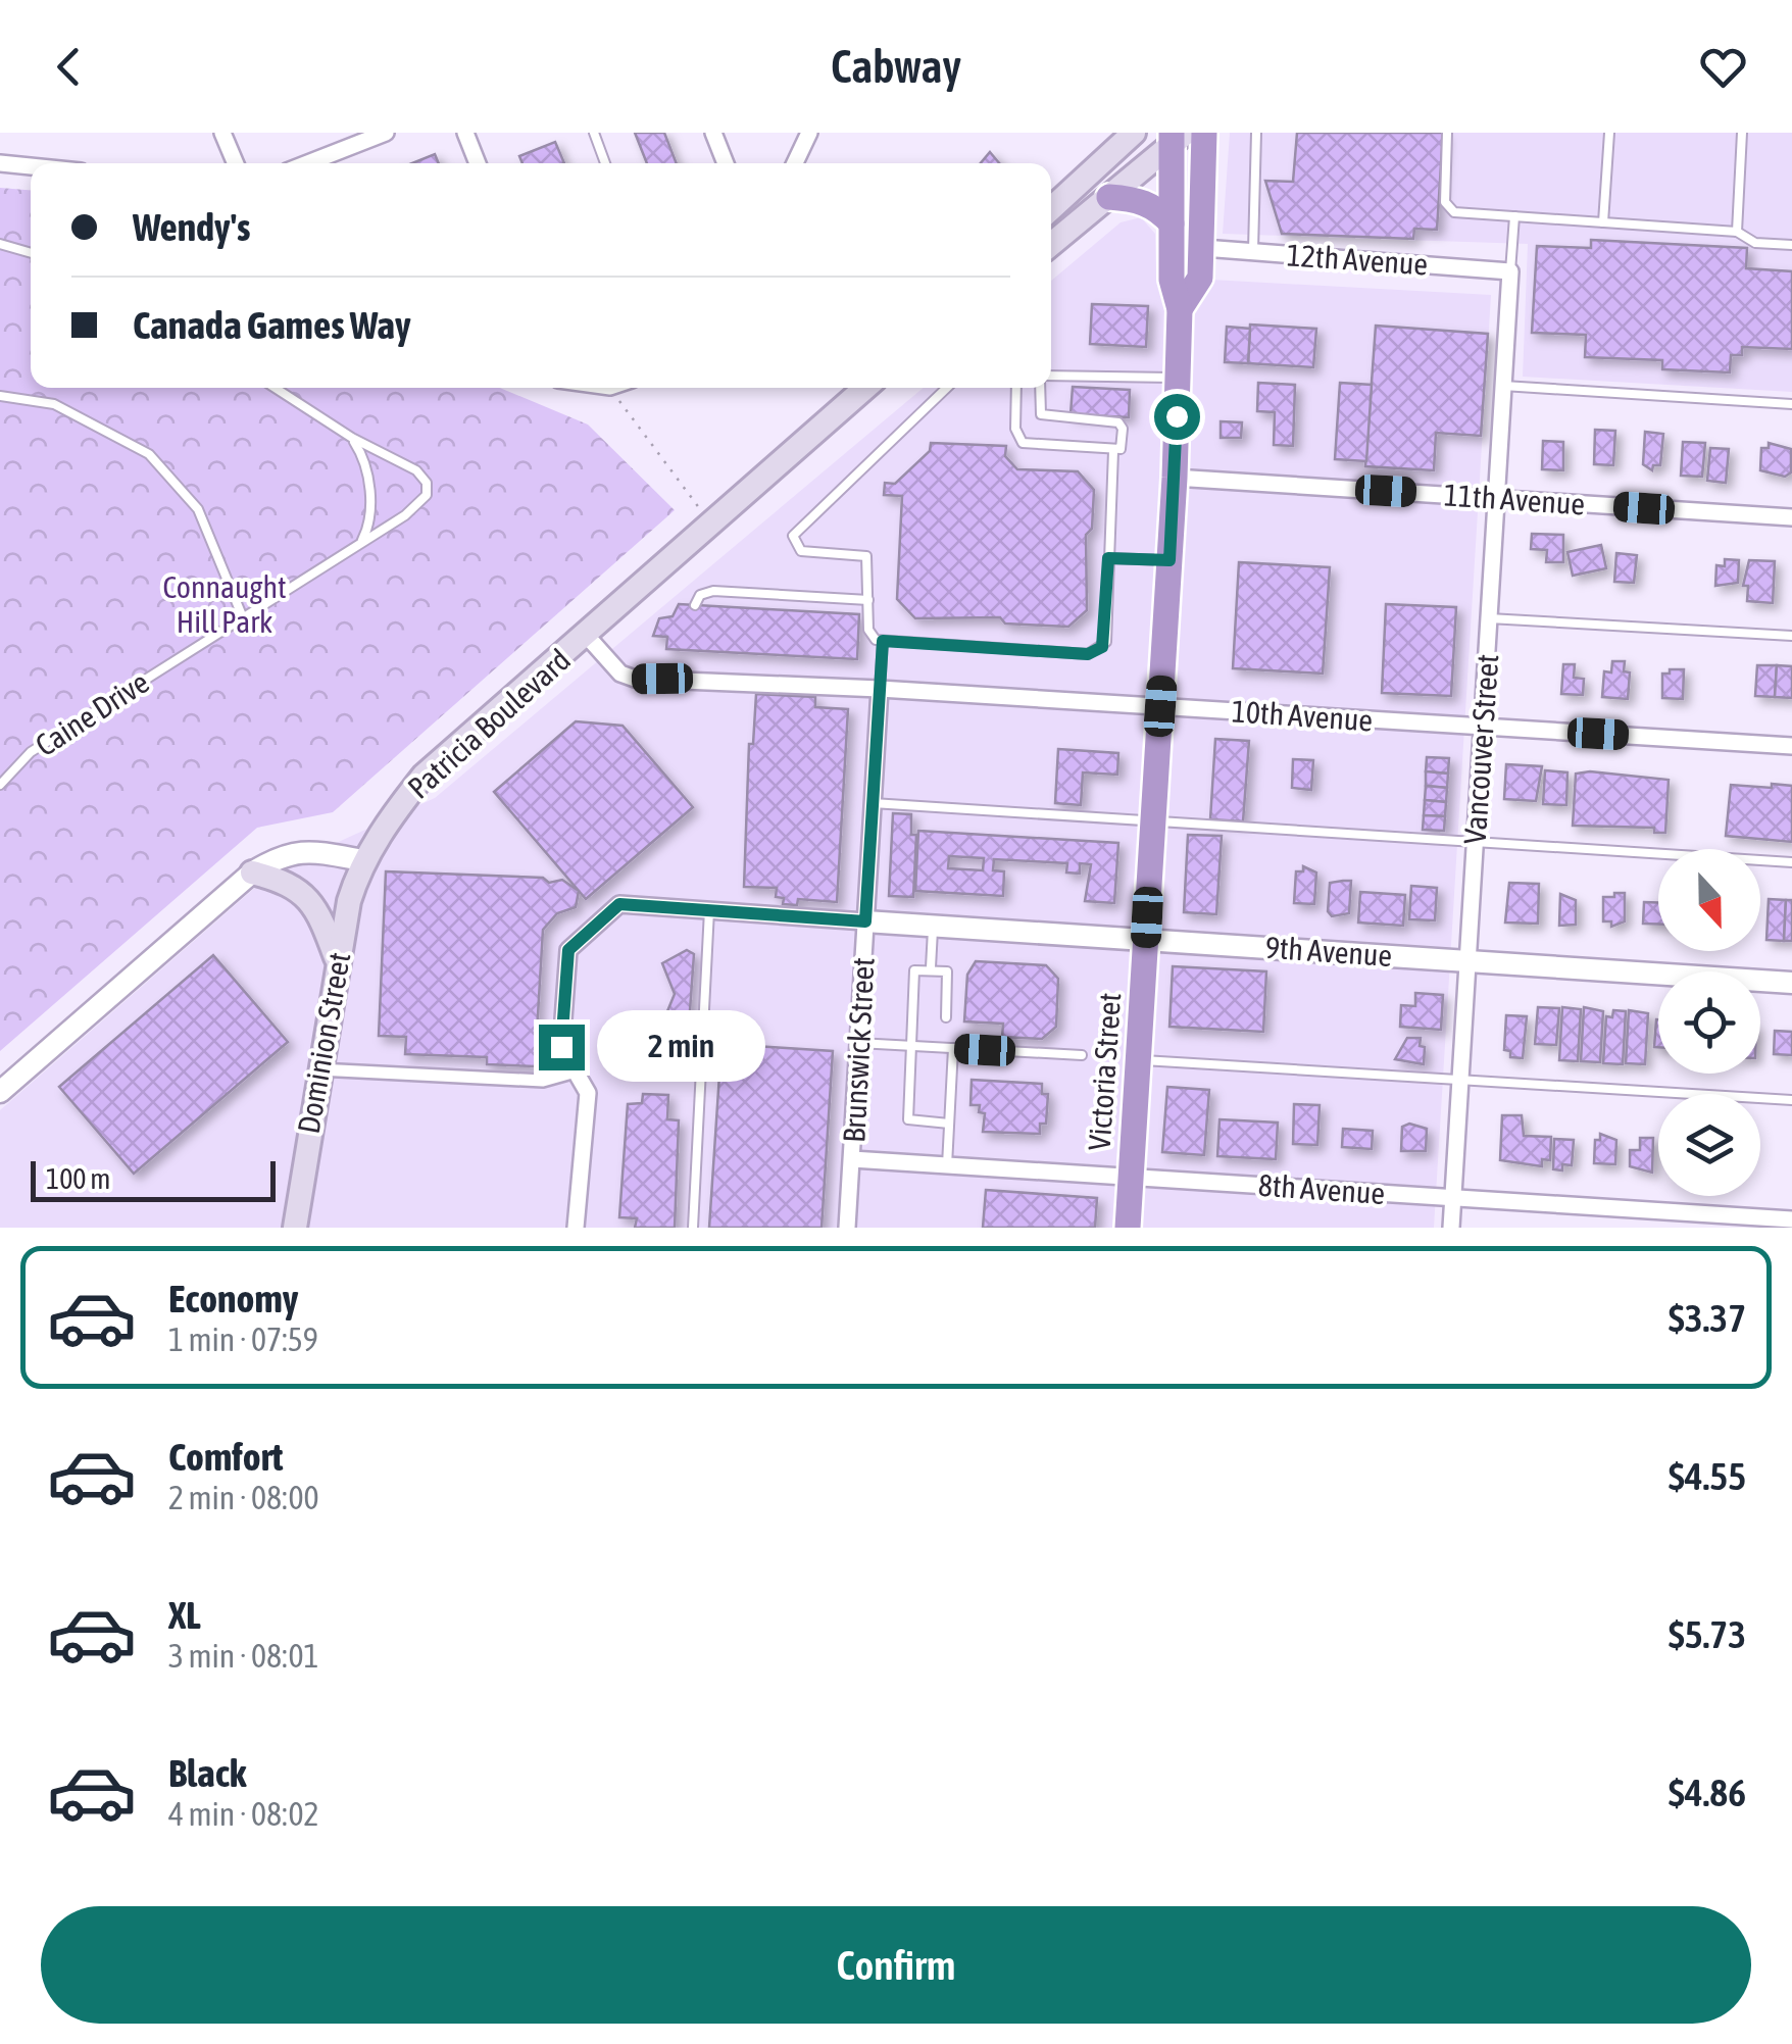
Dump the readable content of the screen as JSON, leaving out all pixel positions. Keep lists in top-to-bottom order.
{
  "streets": {
    "highway": ["Victoria Street"],
    "main road": ["Patricia Boulevard", "Dominion Street"],
    "street": [
      "12th Avenue",
      "11th Avenue",
      "10th Avenue",
      "Vancouver Street",
      "9th Avenue",
      "Brunswick Street",
      "8th Avenue"
    ],
    "lane": ["Caine Drive"]
  },
  "crossings": [
    ["12th Avenue", "Vancouver Street"],
    ["12th Avenue", "Victoria Street"],
    ["11th Avenue", "Vancouver Street"],
    ["11th Avenue", "Victoria Street"],
    ["10th Avenue", "Patricia Boulevard"],
    ["10th Avenue", "Vancouver Street"],
    ["10th Avenue", "Brunswick Street"],
    ["10th Avenue", "Victoria Street"],
    ["Patricia Boulevard", "Dominion Street"],
    ["Vancouver Street", "9th Avenue"],
    ["Vancouver Street", "8th Avenue"],
    ["9th Avenue", "Brunswick Street"],
    ["9th Avenue", "Victoria Street"],
    ["Brunswick Street", "8th Avenue"],
    ["Victoria Street", "8th Avenue"]
  ],
  "parks": ["Connaught Hill Park"],
  "scale_bar": "100 m",
  "north": "bottom",
  "page": {
    "header": "Cabway",
    "banner": ["Wendy's", "Canada Games Way"],
    "bubble": "2 min",
    "scale": "100 m",
    "list": [
      {
        "name": "Economy",
        "note": "1 min · 07:59",
        "value": "$3.37"
      },
      {
        "name": "Comfort",
        "note": "2 min · 08:00",
        "value": "$4.55"
      },
      {
        "name": "XL",
        "note": "3 min · 08:01",
        "value": "$5.73"
      },
      {
        "name": "Black",
        "note": "4 min · 08:02",
        "value": "$4.86"
      }
    ],
    "buttons": "Confirm"
  }
}
